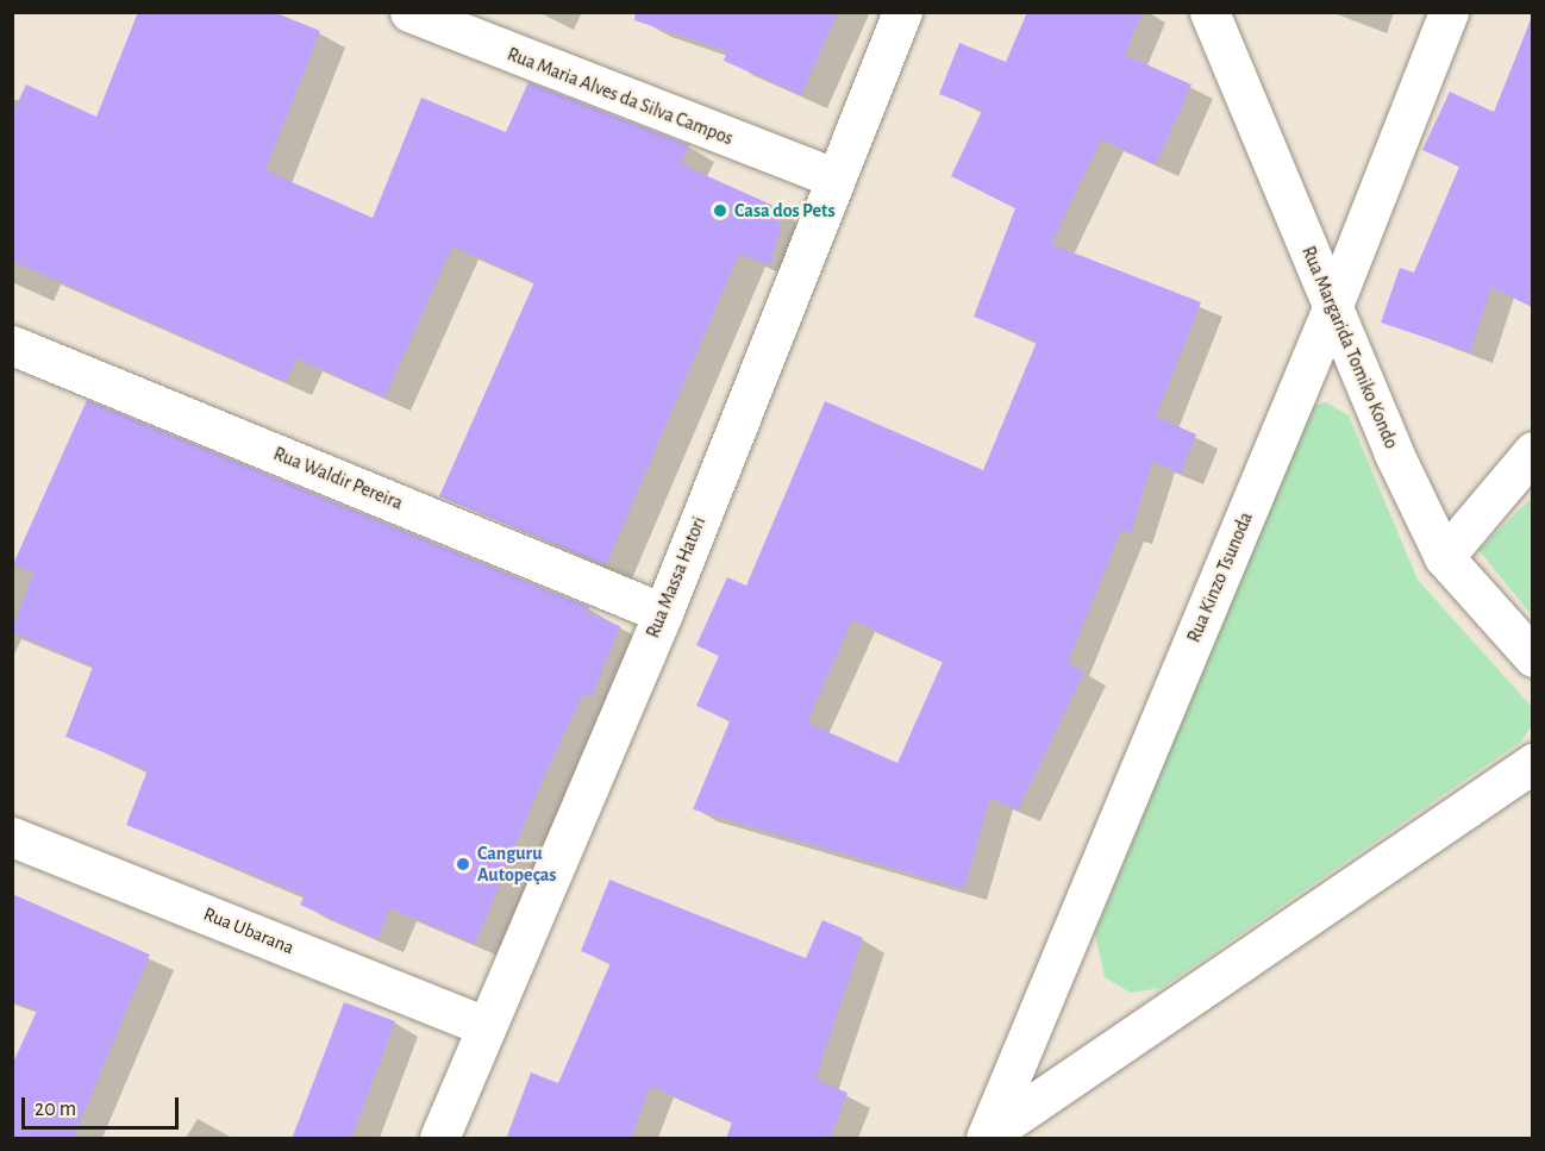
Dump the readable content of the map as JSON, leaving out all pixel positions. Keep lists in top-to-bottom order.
{
  "streets": {
    "street": [
      "Rua Maria Alves da Silva Campos",
      "Rua Margarida Tomiko Kondo",
      "Rua Waldir Pereira",
      "Rua Massa Hatori",
      "Rua Kinzo Tsunoda",
      "Rua Ubarana"
    ]
  },
  "crossings": [
    ["Rua Maria Alves da Silva Campos", "Rua Massa Hatori"],
    ["Rua Margarida Tomiko Kondo", "Rua Kinzo Tsunoda"],
    ["Rua Waldir Pereira", "Rua Massa Hatori"],
    ["Rua Massa Hatori", "Rua Ubarana"]
  ],
  "places": ["Casa dos Pets", "Canguru Autopeças"],
  "scale_bar": "20 m"
}
